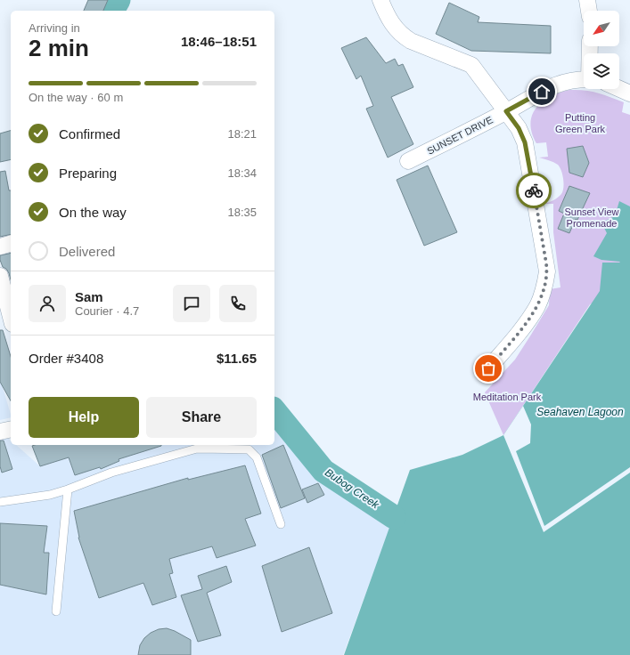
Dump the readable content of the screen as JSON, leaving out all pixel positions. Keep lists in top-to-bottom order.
{
  "streets": {
    "street": ["SUNSET DRIVE"]
  },
  "water": ["Seahaven Lagoon", "Bubog Creek"],
  "parks": ["Putting Green Park", "Sunset View Promenade", "Meditation Park"],
  "north": "bottom left",
  "page": {
    "heading": ["2 min", "Arriving in", "18:46–18:51"],
    "panel": [
      "Sam",
      "Courier · 4.7",
      "Order #3408",
      "$11.65"
    ],
    "bar": "On the way · 60 m",
    "list": [
      ["Confirmed", "18:21"],
      ["Preparing", "18:34"],
      ["On the way", "18:35"],
      "Delivered"
    ],
    "buttons": ["Help", "Share"]
  }
}
